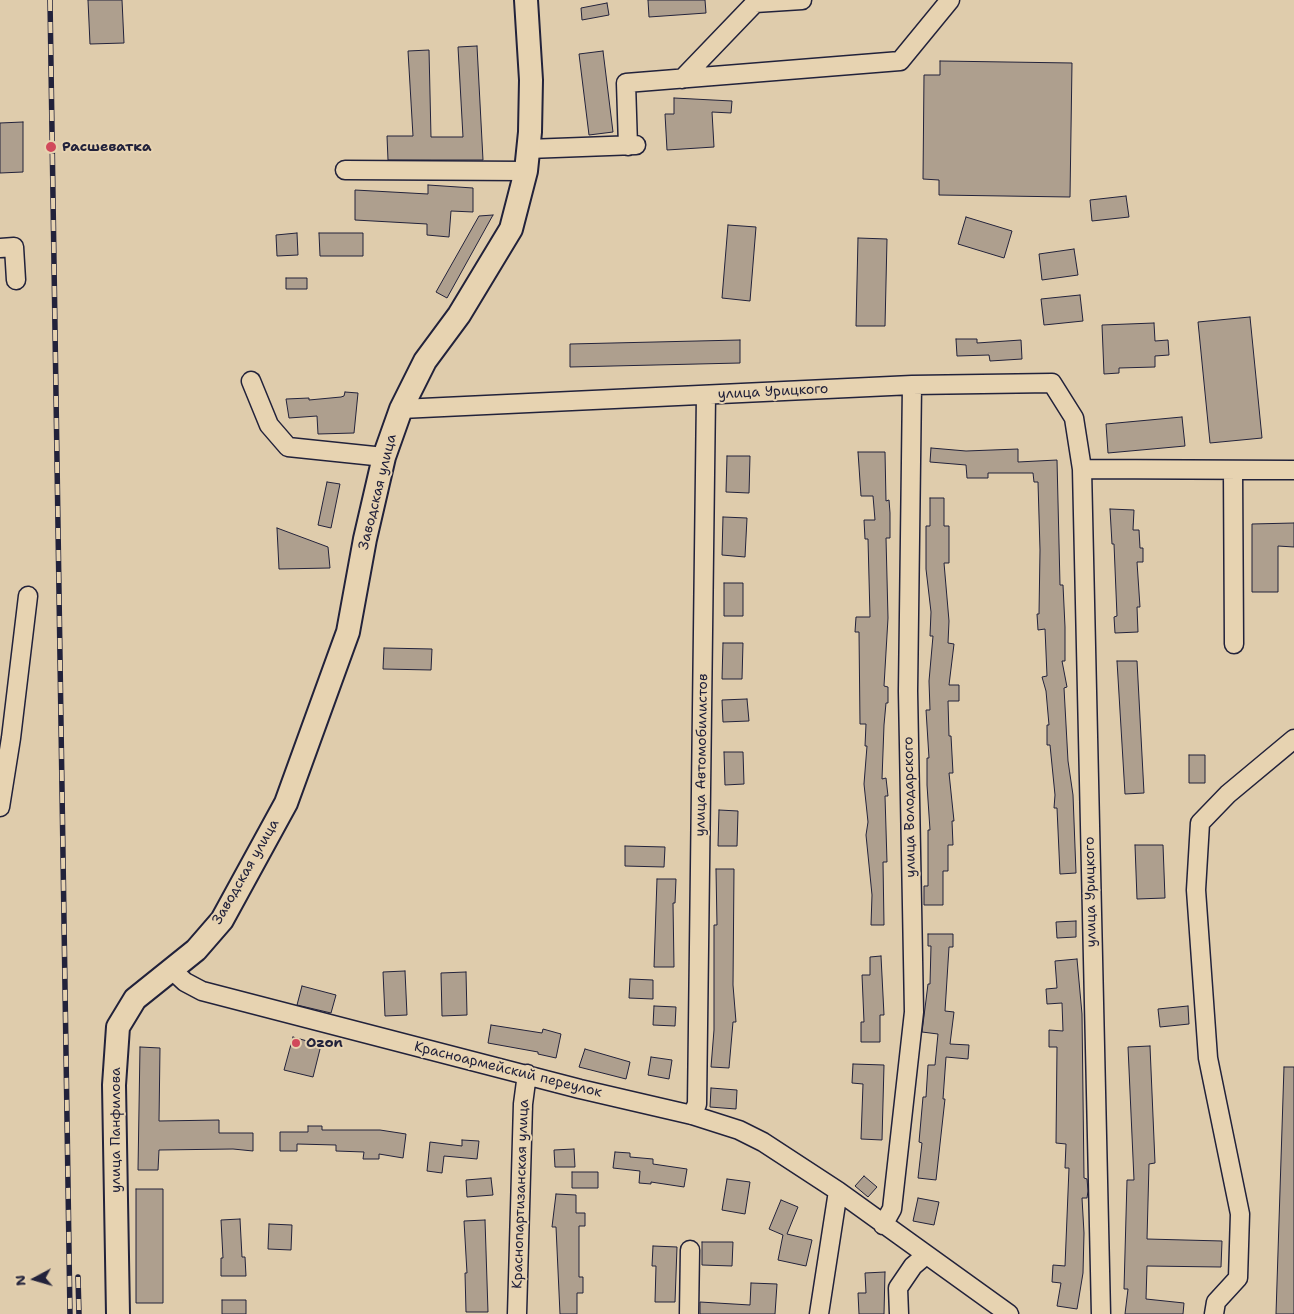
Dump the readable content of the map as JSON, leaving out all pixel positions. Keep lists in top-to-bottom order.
{
  "streets": {
    "main road": ["Заводская улица", "улица Панфилова"],
    "street": [
      "улица Урицкого",
      "улица Автомобилистов",
      "улица Володарского",
      "Красноармейский переулок",
      "Краснопартизанская улица"
    ]
  },
  "crossings": [
    ["улица Урицкого", "Заводская улица"],
    ["улица Урицкого", "улица Автомобилистов"],
    ["улица Урицкого", "улица Володарского"],
    ["Заводская улица", "Красноармейский переулок"],
    ["Заводская улица", "улица Панфилова"],
    ["улица Автомобилистов", "Красноармейский переулок"],
    ["улица Володарского", "Красноармейский переулок"],
    ["Красноармейский переулок", "улица Панфилова"],
    ["Красноармейский переулок", "Краснопартизанская улица"]
  ],
  "places": ["Расшеватка", "Ozon"],
  "north": "left"
}
